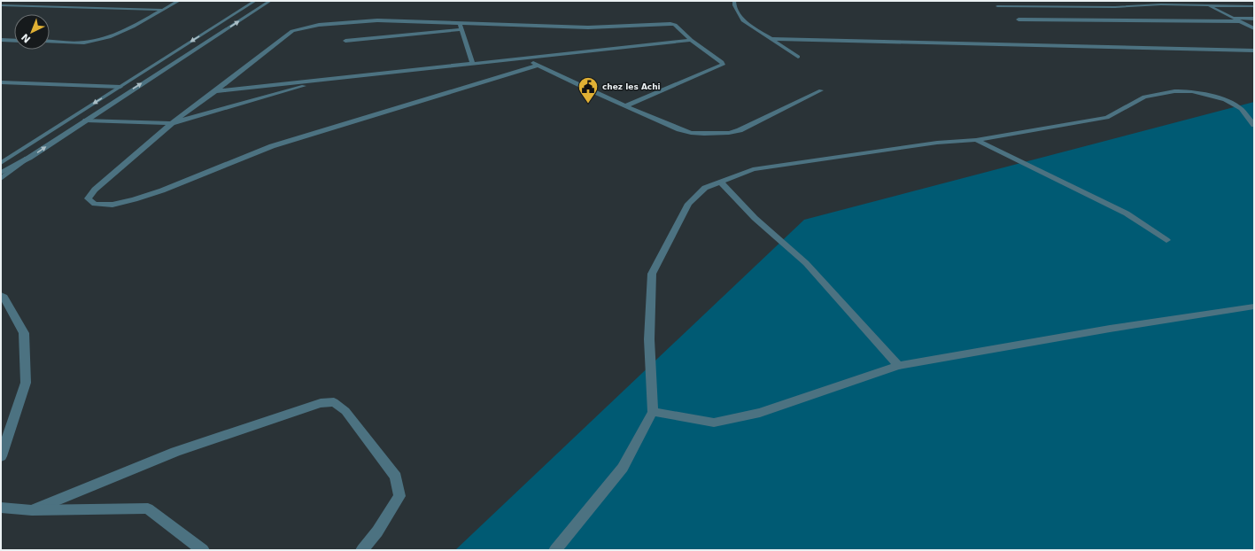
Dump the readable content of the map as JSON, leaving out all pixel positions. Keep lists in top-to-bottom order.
{
  "places": {
    "public building": ["chez les Achi"]
  },
  "north": "bottom left"
}
